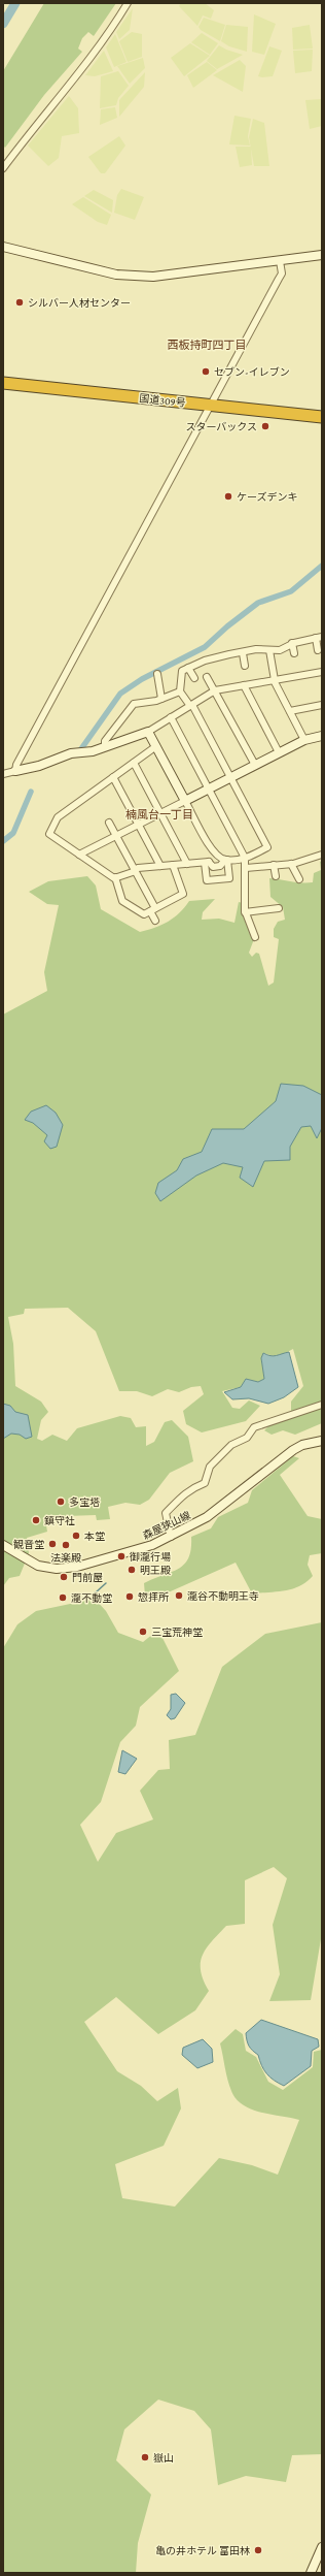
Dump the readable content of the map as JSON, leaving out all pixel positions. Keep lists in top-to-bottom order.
{
  "streets": {
    "highway": ["国道309号"],
    "street": ["森屋狭山線"]
  },
  "districts": ["西板持町四丁目", "楠風台一丁目"],
  "places": [
    "シルバー人材センター",
    "セブン-イレブン",
    "スターバックス",
    "ケーズデンキ",
    "多宝塔",
    "鎮守社",
    "本堂",
    "観音堂",
    "法楽殿",
    "御瀧行場",
    "明王殿",
    "門前屋",
    "瀧谷不動明王寺",
    "惣拝所",
    "瀧不動堂",
    "三宝荒神堂",
    "嶽山",
    "亀の井ホテル 富田林"
  ]
}
